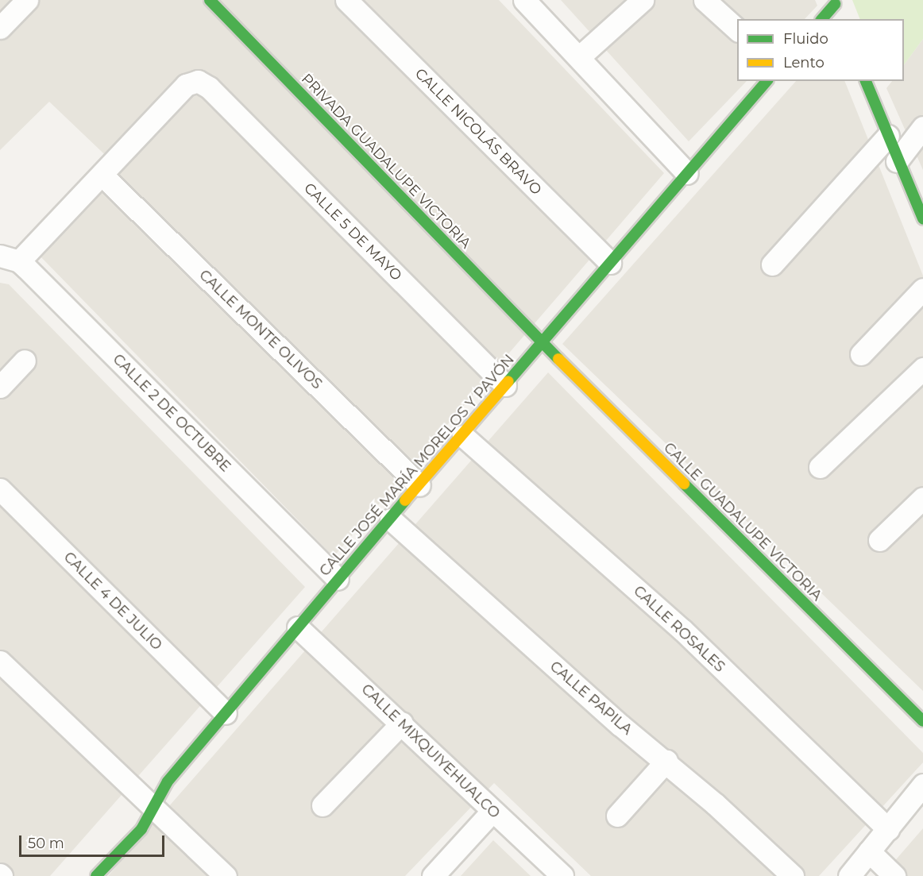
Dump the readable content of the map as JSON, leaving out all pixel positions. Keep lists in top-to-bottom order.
{
  "streets": {
    "street": [
      "CALLE NICOLÁS BRAVO",
      "PRIVADA GUADALUPE VICTORIA",
      "CALLE 5 DE MAYO",
      "CALLE MONTE OLIVOS",
      "CALLE 2 DE OCTUBRE",
      "CALLE JOSÉ MARÍA MORELOS Y PAVÓN",
      "CALLE GUADALUPE VICTORIA",
      "CALLE 4 DE JULIO",
      "CALLE ROSALES",
      "CALLE PAPILA",
      "CALLE MIXQUIYEHUALCO"
    ]
  },
  "crossings": [
    ["CALLE NICOLÁS BRAVO", "CALLE JOSÉ MARÍA MORELOS Y PAVÓN"],
    ["PRIVADA GUADALUPE VICTORIA", "CALLE JOSÉ MARÍA MORELOS Y PAVÓN"],
    ["PRIVADA GUADALUPE VICTORIA", "CALLE GUADALUPE VICTORIA"],
    ["CALLE 5 DE MAYO", "CALLE MONTE OLIVOS"],
    ["CALLE 5 DE MAYO", "CALLE JOSÉ MARÍA MORELOS Y PAVÓN"],
    ["CALLE MONTE OLIVOS", "CALLE JOSÉ MARÍA MORELOS Y PAVÓN"],
    ["CALLE 2 DE OCTUBRE", "CALLE JOSÉ MARÍA MORELOS Y PAVÓN"],
    ["CALLE JOSÉ MARÍA MORELOS Y PAVÓN", "CALLE GUADALUPE VICTORIA"],
    ["CALLE JOSÉ MARÍA MORELOS Y PAVÓN", "CALLE 4 DE JULIO"],
    ["CALLE JOSÉ MARÍA MORELOS Y PAVÓN", "CALLE ROSALES"],
    ["CALLE JOSÉ MARÍA MORELOS Y PAVÓN", "CALLE PAPILA"],
    ["CALLE JOSÉ MARÍA MORELOS Y PAVÓN", "CALLE MIXQUIYEHUALCO"]
  ],
  "legend": ["Fluido", "Lento"],
  "scale_bar": "50 m"
}
